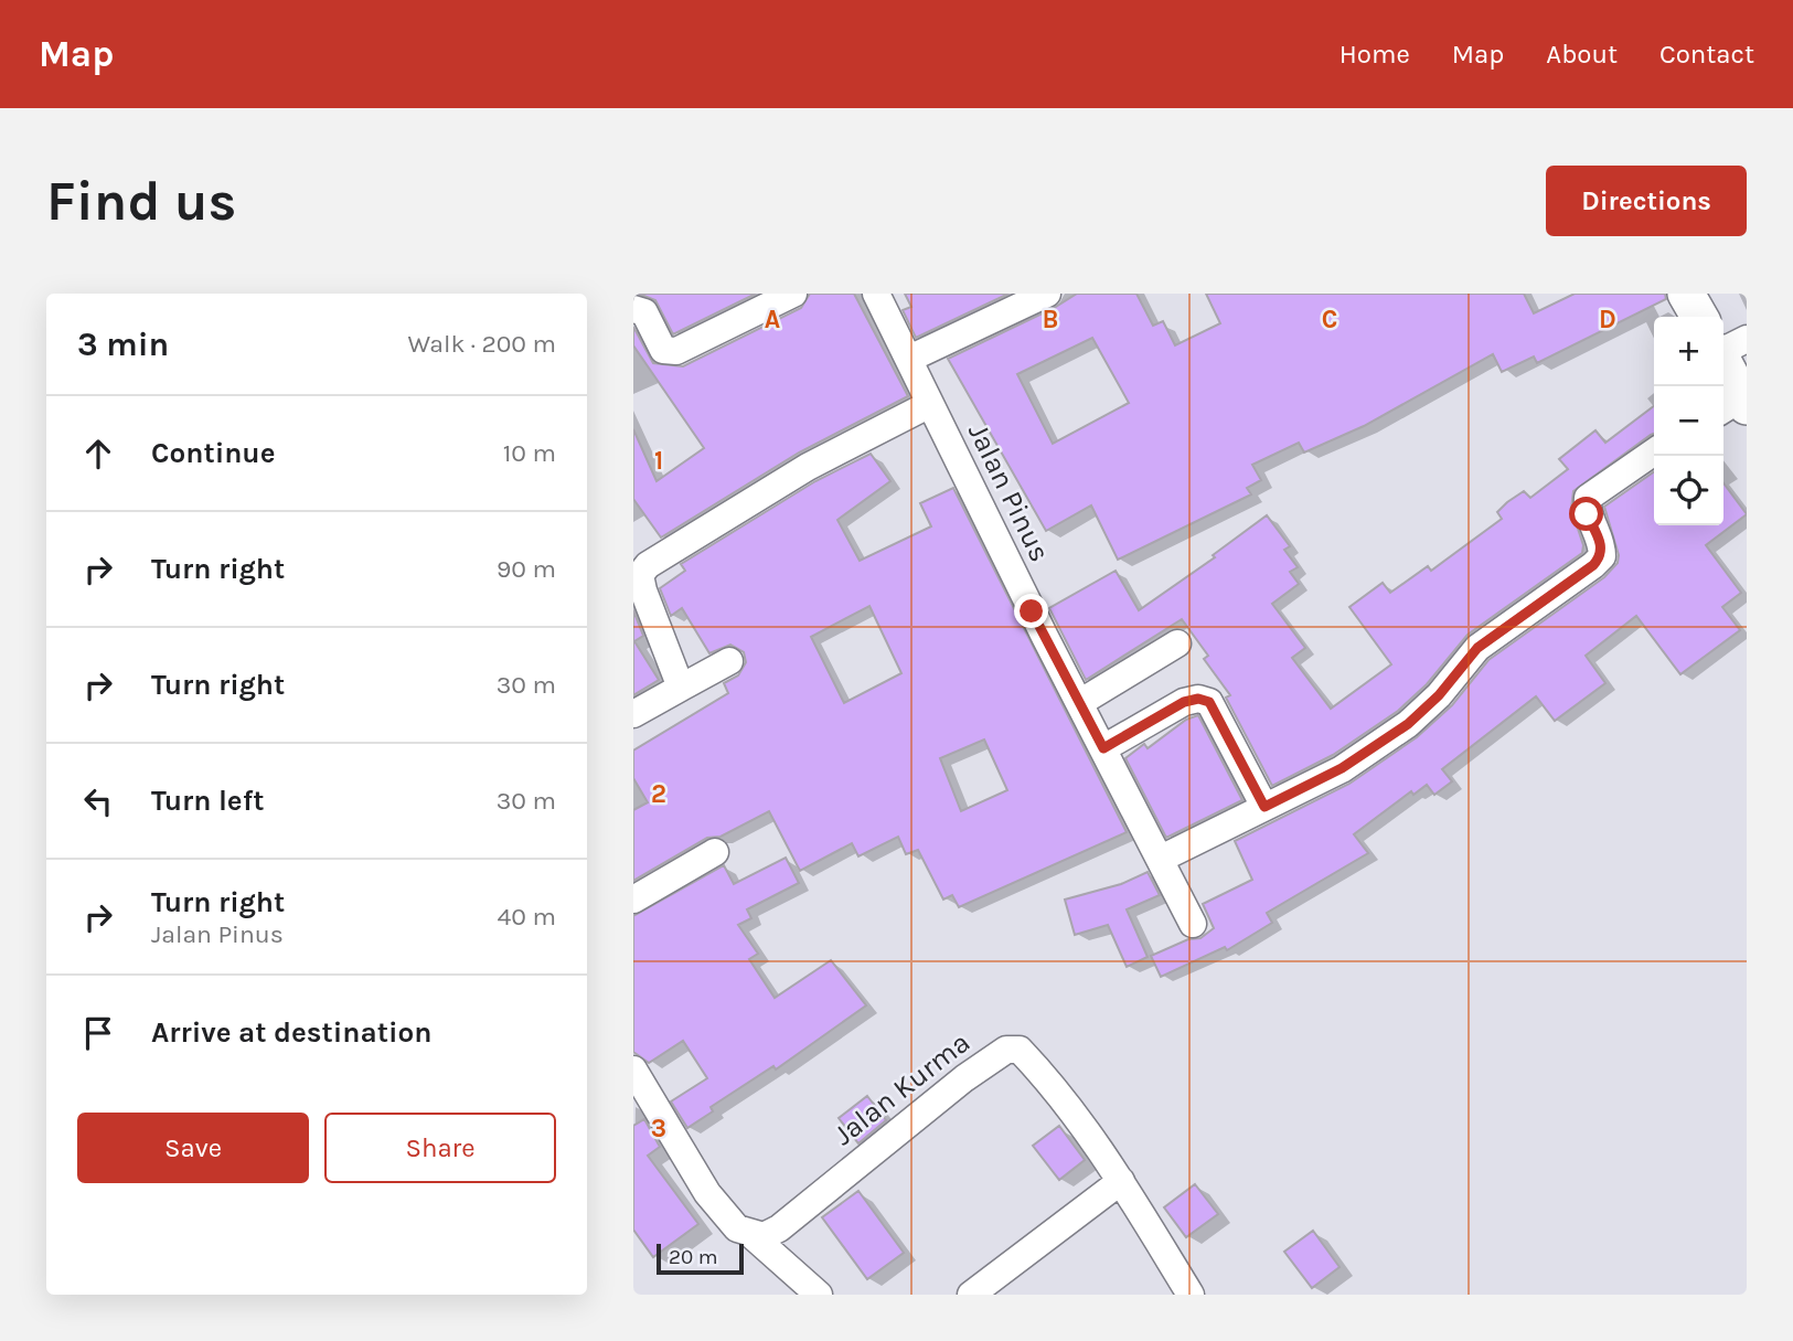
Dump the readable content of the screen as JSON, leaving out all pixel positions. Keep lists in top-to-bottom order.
{
  "streets": {
    "street": ["Jalan Pinus", "Jalan Kurma"]
  },
  "scale_bar": "20 m",
  "page": {
    "header": "Map",
    "nav": [
      "Home",
      "Map",
      "About",
      "Contact"
    ],
    "buttons": [
      "Directions",
      ["Save", "Share"]
    ],
    "title": "Find us",
    "heading": ["3 min", "Walk · 200 m"],
    "map_buttons": ["+", "−"],
    "list": [
      ["Continue", "10 m"],
      ["Turn right", "90 m"],
      ["Turn right", "30 m"],
      ["Turn left", "30 m"],
      ["Turn right", "Jalan Pinus", "40 m"],
      "Arrive at destination"
    ],
    "scale": "20 m"
  },
  "grid": {
    "columns": [
      "A",
      "B",
      "C",
      "D"
    ],
    "rows": ["1", "2", "3"]
  }
}
